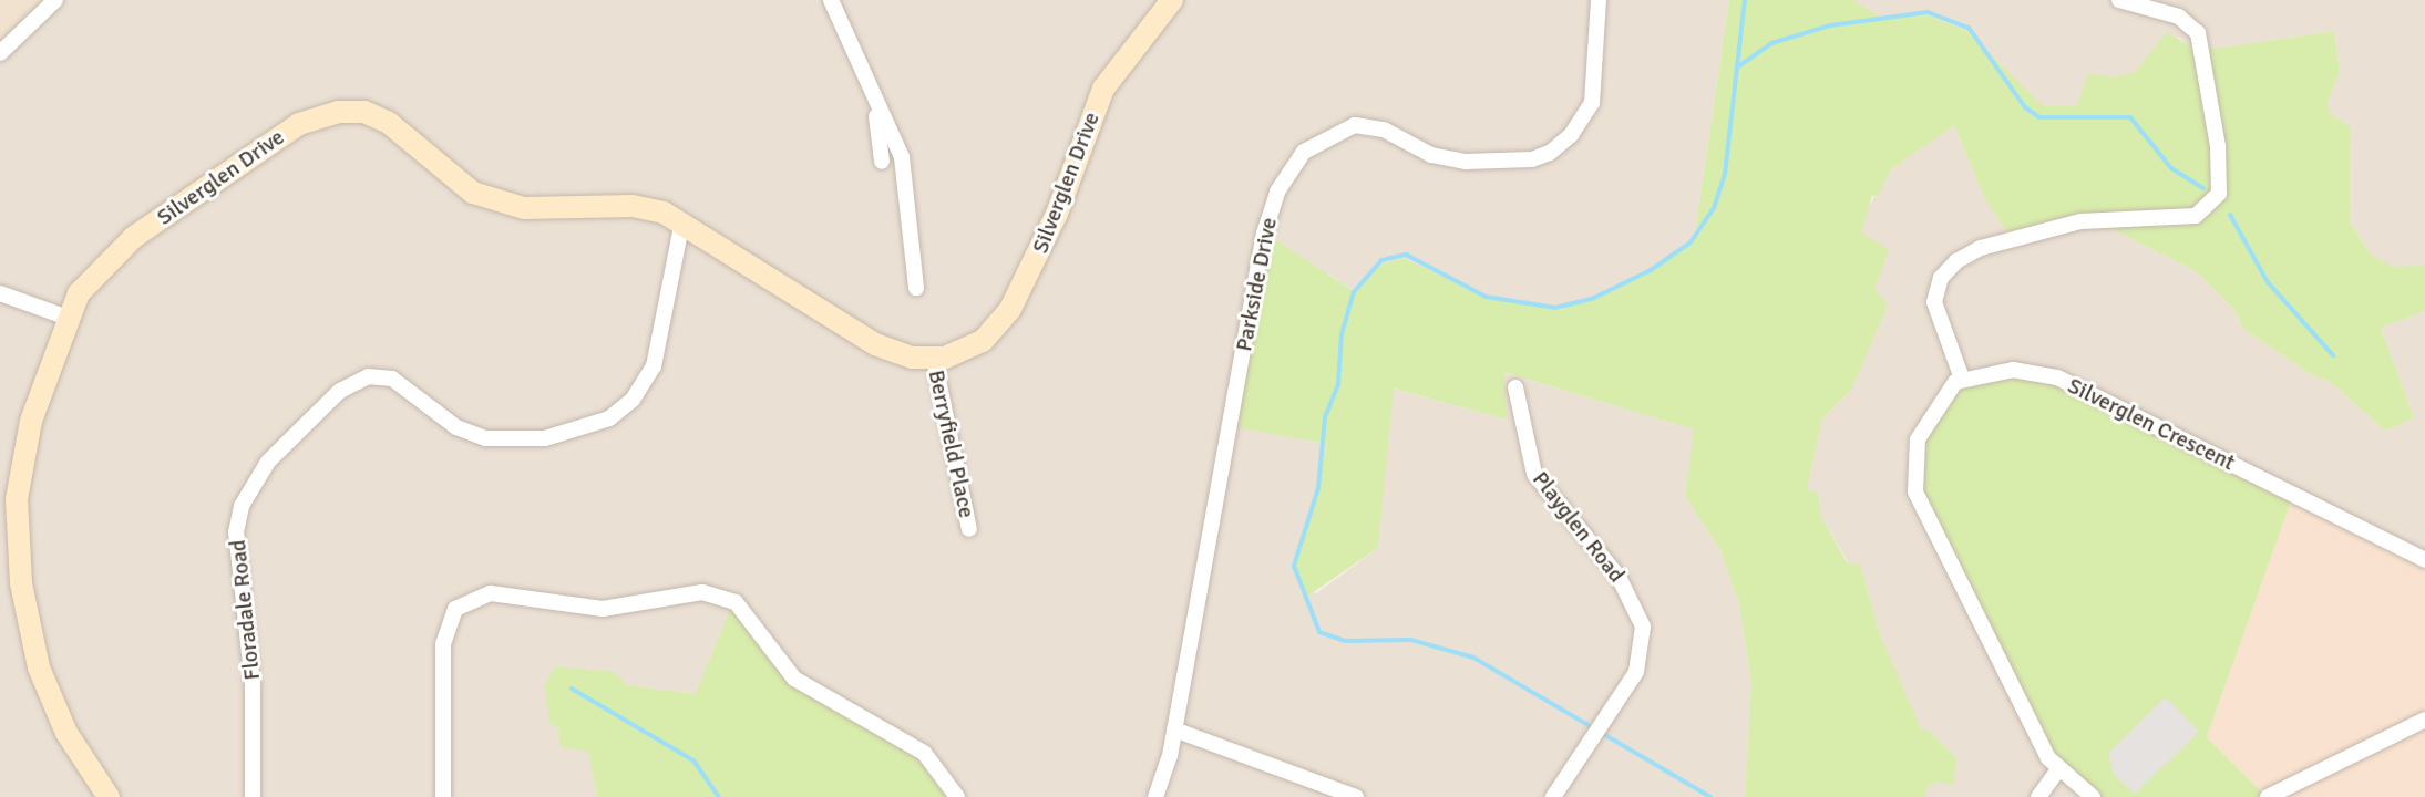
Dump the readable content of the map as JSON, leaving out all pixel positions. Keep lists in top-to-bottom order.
{
  "streets": {
    "street": [
      "Silverglen Drive",
      "Parkside Drive",
      "Silverglen Crescent",
      "Berryfield Place",
      "Playglen Road",
      "Floradale Road"
    ]
  },
  "crossings": [
    ["Silverglen Drive", "Berryfield Place"],
    ["Silverglen Drive", "Floradale Road"]
  ]
}
